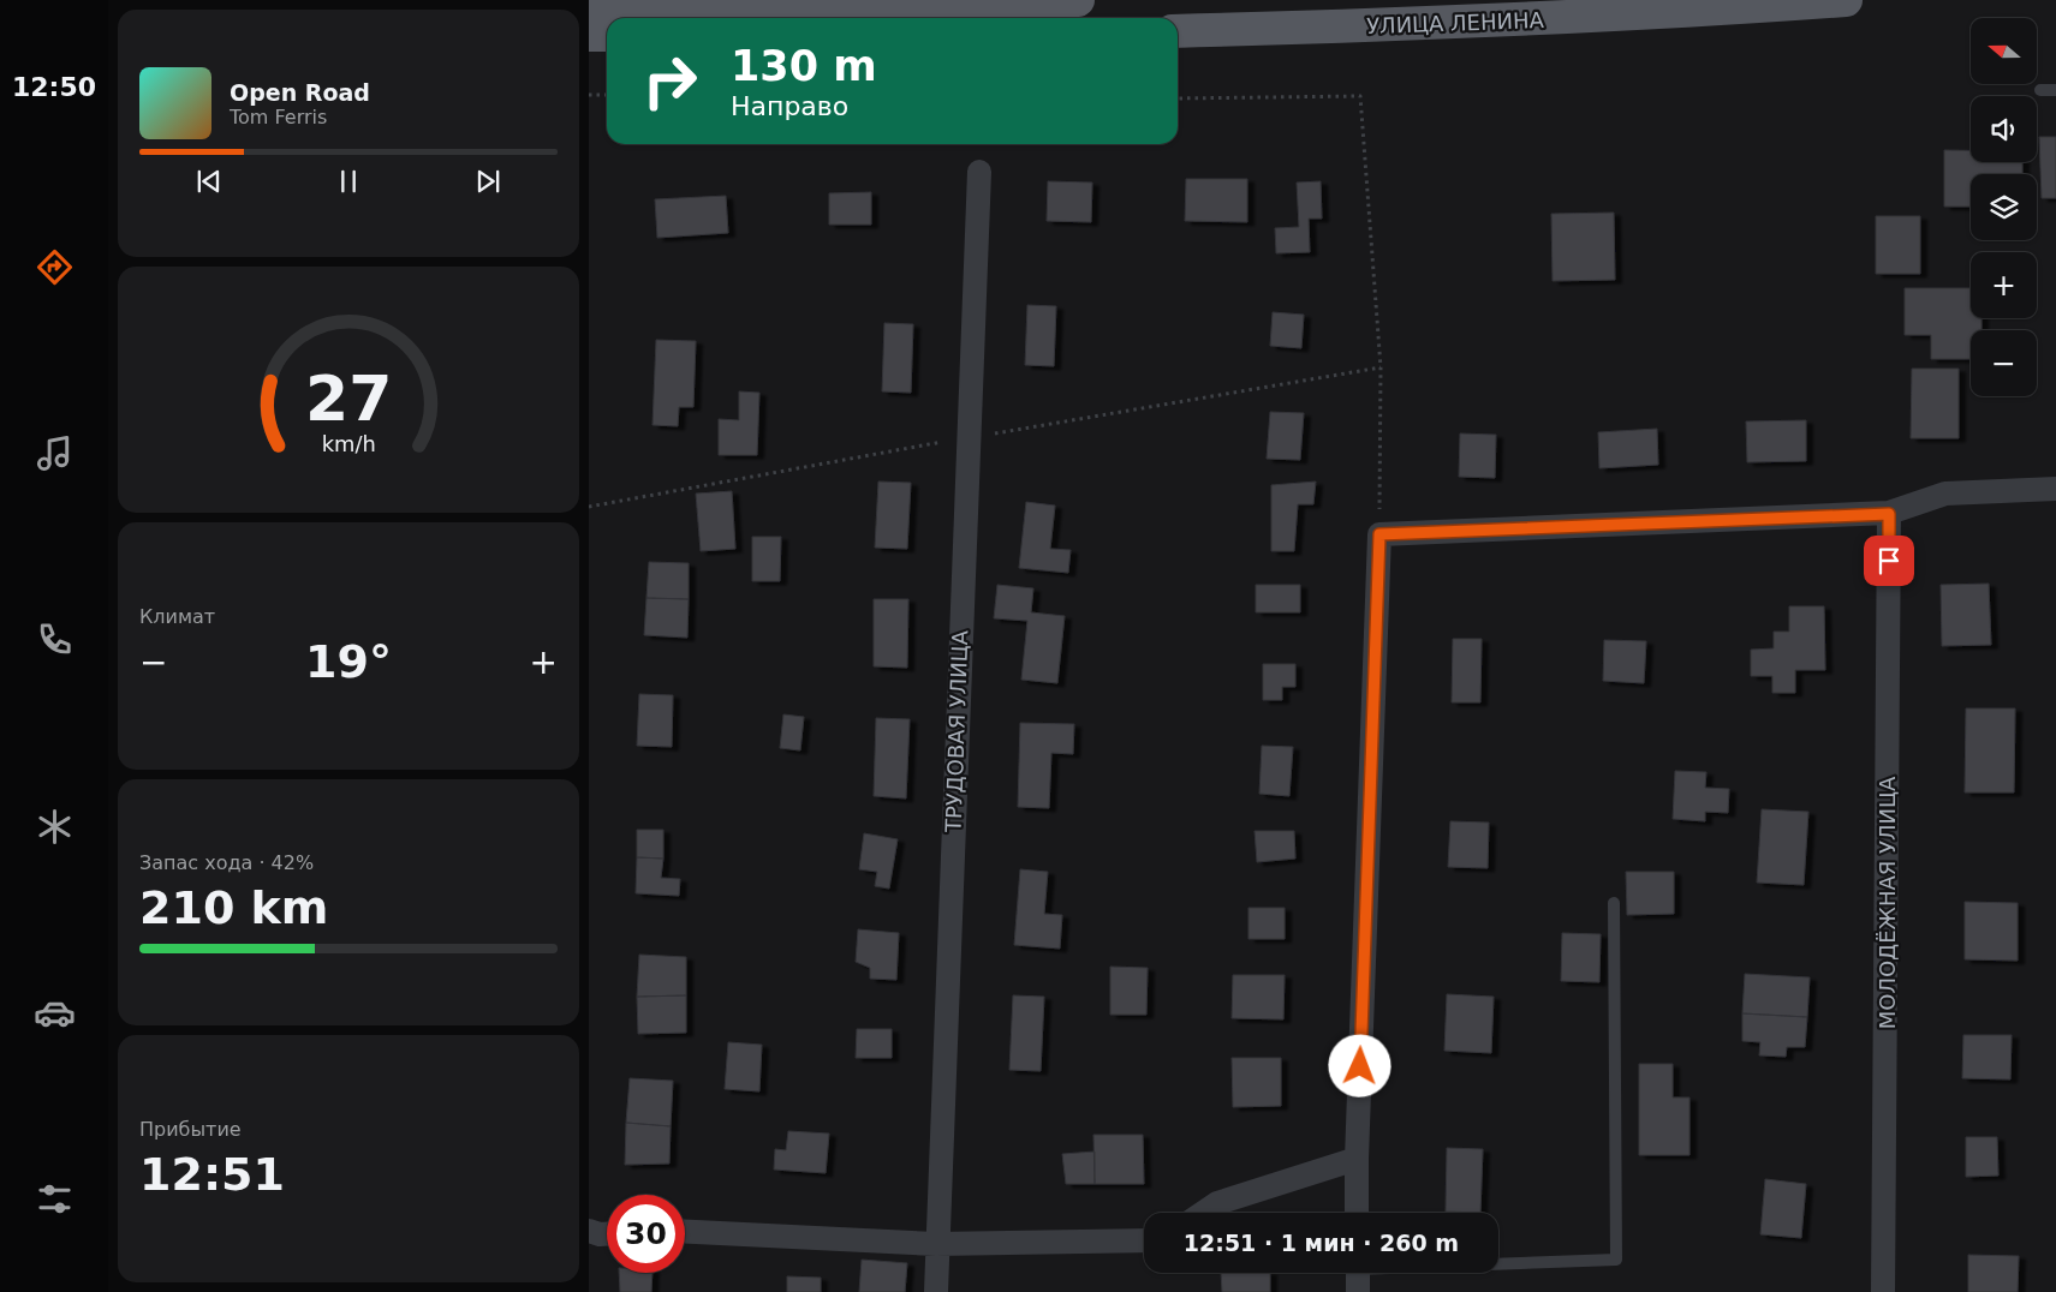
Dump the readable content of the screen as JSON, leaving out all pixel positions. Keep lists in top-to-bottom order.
{
  "streets": {
    "main road": ["УЛИЦА ЛЕНИНА"],
    "street": ["ТРУДОВАЯ УЛИЦА", "МОЛОДЁЖНАЯ УЛИЦА"]
  },
  "north": "left",
  "page": {
    "tabs": "12:50",
    "map_buttons": ["+", "−"],
    "turn": ["130 m", "Направо"],
    "song": ["Open Road", "Tom Ferris"],
    "tile": [
      "Климат",
      ["Запас хода · 42%", "210 km"],
      ["Прибытие", "12:51"]
    ],
    "heat": ["−", "19°", "+"],
    "limit": "30",
    "trip": "12:51 · 1 мин · 260 m",
    "gauge": ["27", "km/h"]
  }
}
